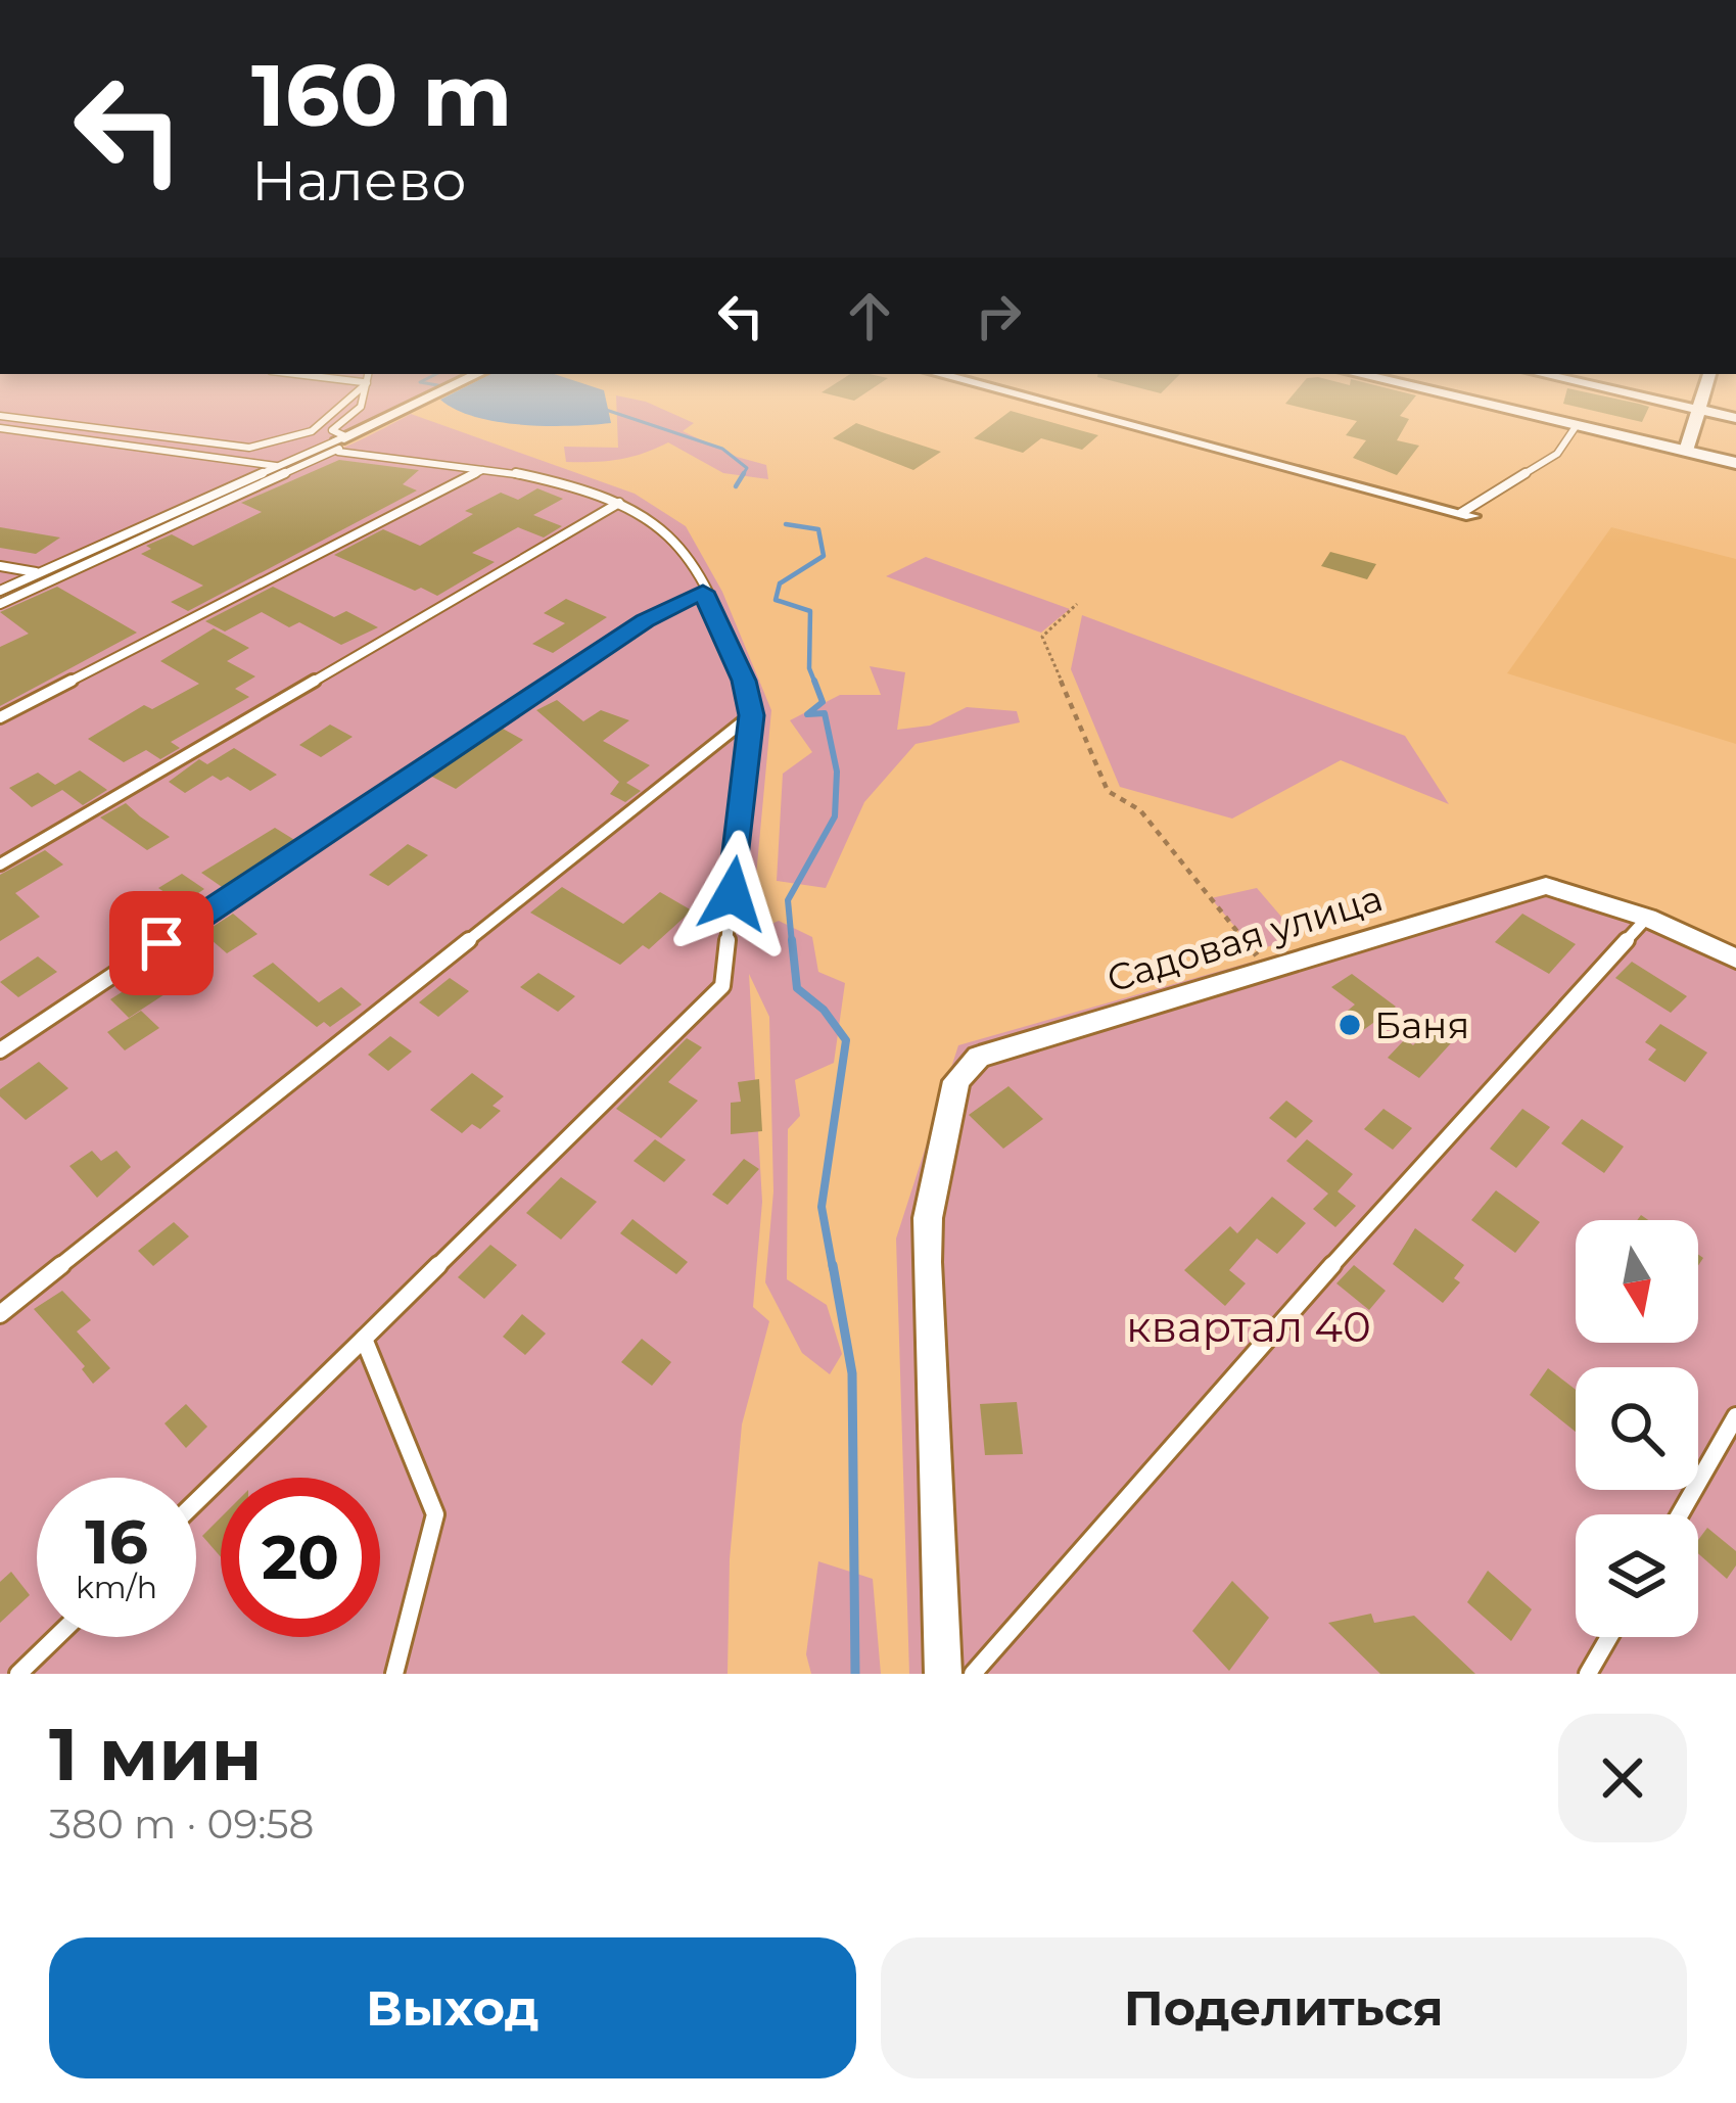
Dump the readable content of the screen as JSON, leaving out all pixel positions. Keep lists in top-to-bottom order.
{
  "streets": {
    "street": ["Садовая улица"]
  },
  "parks": ["квартал 40"],
  "places": ["Баня"],
  "north": "bottom",
  "page": {
    "turn": ["160 m", "Налево"],
    "speed": "16 km/h",
    "limit": "20",
    "heading": ["1 мин", "380 m · 09:58"],
    "buttons": ["Выход", "Поделиться"]
  }
}
